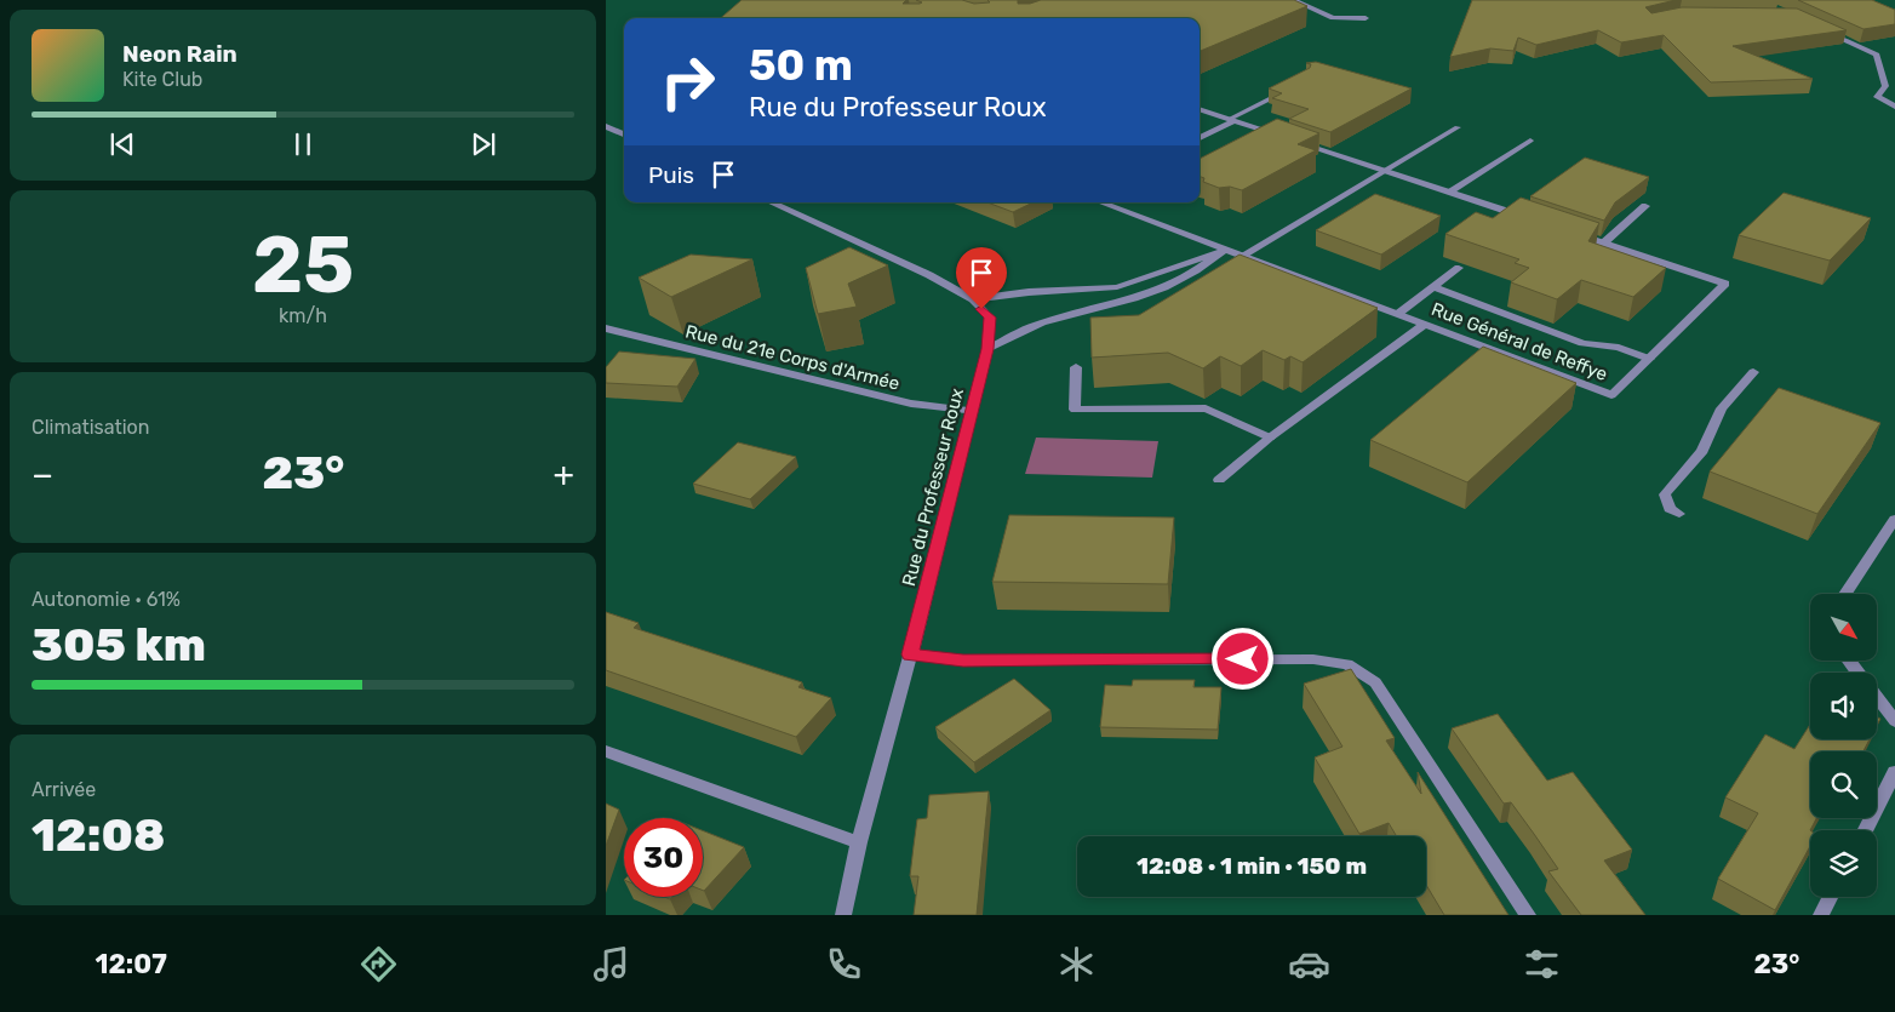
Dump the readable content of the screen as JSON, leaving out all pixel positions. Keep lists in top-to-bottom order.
{
  "streets": {
    "street": ["Rue Général de Reffye", "Rue du 21e Corps d'Armée", "Rue du Professeur Roux"]
  },
  "crossings": [
    ["Rue du 21e Corps d'Armée", "Rue du Professeur Roux"]
  ],
  "north": "bottom right",
  "page": {
    "turn": ["50 m", "Rue du Professeur Roux"],
    "song": ["Neon Rain", "Kite Club"],
    "then": "Puis",
    "tile": [
      ["25", "km/h"],
      "Climatisation",
      ["Autonomie · 61%", "305 km"],
      ["Arrivée", "12:08"]
    ],
    "heat": ["−", "23°", "+"],
    "limit": "30",
    "trip": "12:08 · 1 min · 150 m",
    "tabs": ["12:07", "23°"]
  }
}
